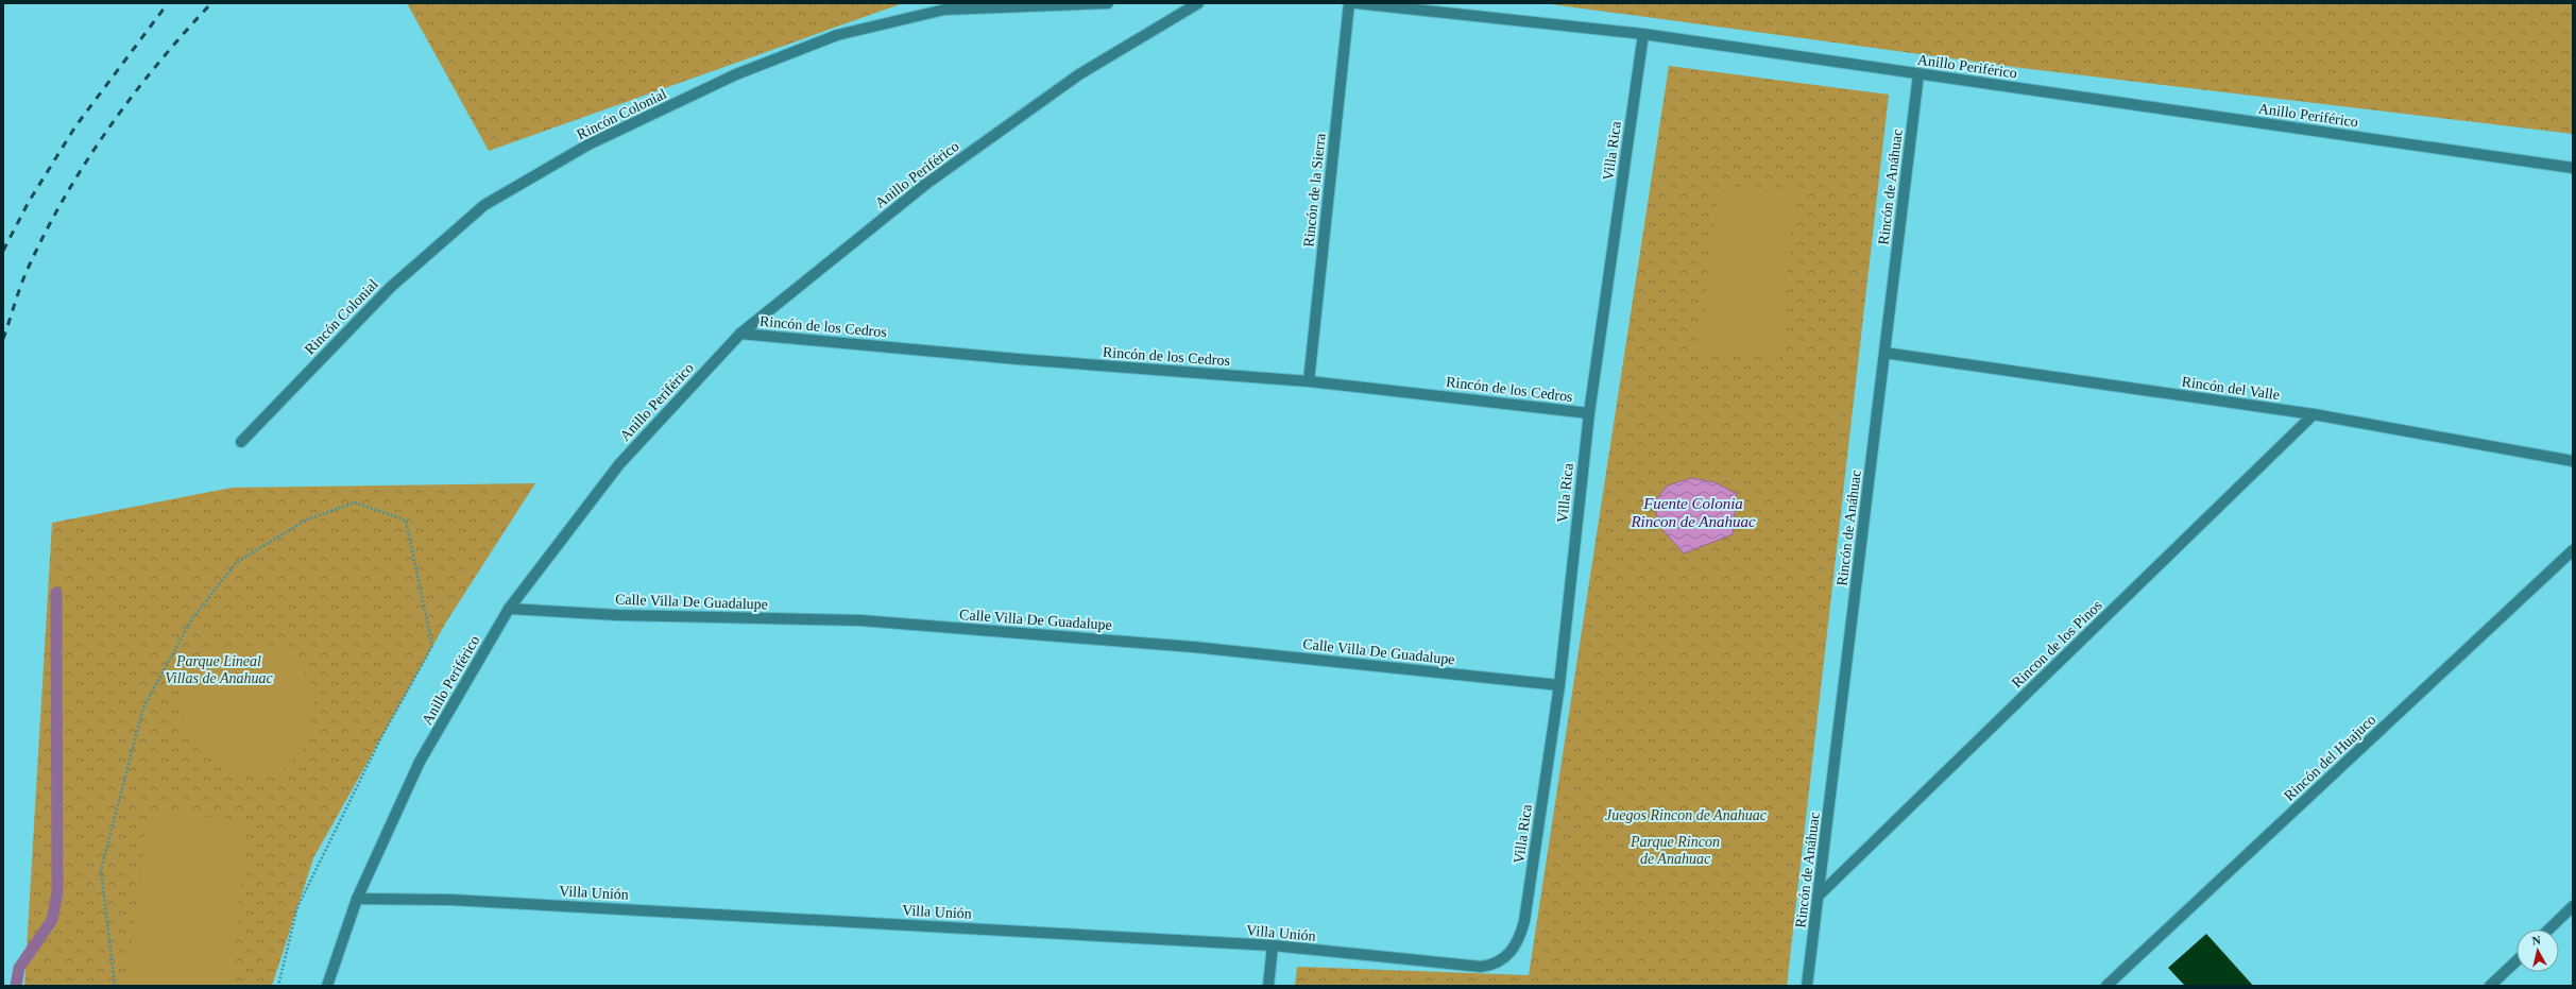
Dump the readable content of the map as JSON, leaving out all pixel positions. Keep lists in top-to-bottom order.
{
  "streets": {
    "street": [
      "Anillo Periférico",
      "Rincón Colonial",
      "Villa Rica",
      "Rincón de Anáhuac",
      "Rincón de la Sierra",
      "Rincón de los Cedros",
      "Rincón del Valle",
      "Calle Villa De Guadalupe",
      "Rincon de los Pinos",
      "Rincón del Huajuco",
      "Villa Unión"
    ]
  },
  "crossings": [
    ["Anillo Periférico", "Villa Rica"],
    ["Anillo Periférico", "Rincón de Anáhuac"],
    ["Anillo Periférico", "Rincón de los Cedros"],
    ["Anillo Periférico", "Calle Villa De Guadalupe"],
    ["Anillo Periférico", "Villa Unión"],
    ["Villa Rica", "Rincón de los Cedros"],
    ["Villa Rica", "Calle Villa De Guadalupe"],
    ["Villa Rica", "Villa Unión"],
    ["Rincón de Anáhuac", "Rincón del Valle"],
    ["Rincón de Anáhuac", "Rincon de los Pinos"],
    ["Rincón de la Sierra", "Rincón de los Cedros"],
    ["Rincón del Valle", "Rincon de los Pinos"]
  ],
  "water": ["Fuente Colonia Rincon de Anahuac"],
  "parks": ["Parque Lineal Villas de Anahuac", "Juegos Rincon de Anahuac", "Parque Rincon de Anahuac"],
  "north": "top"
}
